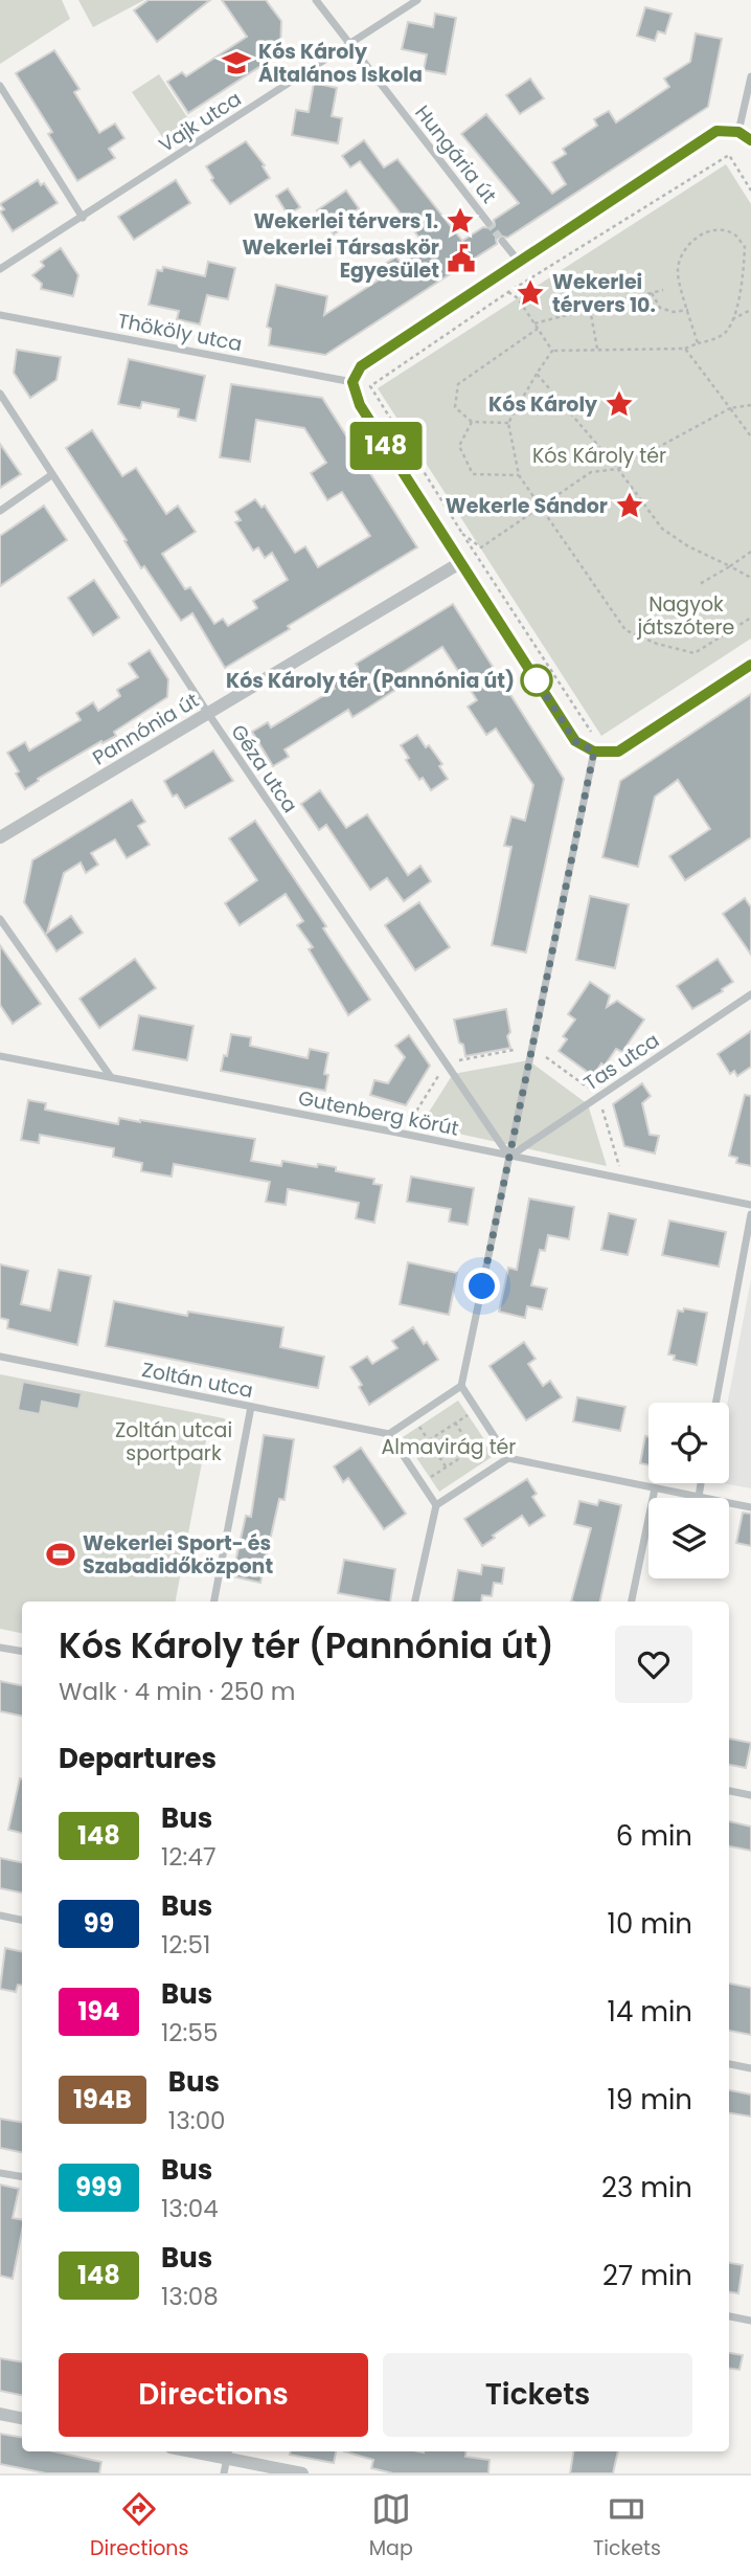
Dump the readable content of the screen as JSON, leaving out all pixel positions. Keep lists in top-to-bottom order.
{
  "streets": {
    "street": [
      "Vajk utca",
      "Hungária út",
      "Thököly utca",
      "Pannónia út",
      "Géza utca",
      "Tas utca",
      "Gutenberg körút",
      "Zoltán utca"
    ]
  },
  "crossings": [
    ["Vajk utca", "Hungária út"],
    ["Pannónia út", "Géza utca"],
    ["Géza utca", "Tas utca"],
    ["Géza utca", "Gutenberg körút"],
    ["Tas utca", "Gutenberg körút"]
  ],
  "parks": [
    "Kós Károly tér",
    "Nagyok játszótere",
    "Zoltán utcai sportpark",
    "Almavirág tér"
  ],
  "places": {
    "school or university": ["Kós Károly Általános Iskola"],
    "place": [
      "Wekerlei térvers 1.",
      "Wekerlei térvers 10.",
      "Kós Károly",
      "Wekerle Sándor"
    ],
    "public building": ["Wekerlei Társaskör Egyesület"],
    "other": ["Kós Károly tér (Pannónia út)"],
    "sports": ["Wekerlei Sport- és Szabadidőközpont"]
  },
  "lines": ["bus line 148"],
  "page": {
    "on_map": "148",
    "heading": [
      ["Kós Károly tér (Pannónia út)", "Walk · 4 min · 250 m"],
      "Departures"
    ],
    "list": [
      {
        "mark": "148",
        "name": "Bus",
        "note": "12:47",
        "value": "6 min"
      },
      {
        "mark": "99",
        "name": "Bus",
        "note": "12:51",
        "value": "10 min"
      },
      {
        "mark": "194",
        "name": "Bus",
        "note": "12:55",
        "value": "14 min"
      },
      {
        "mark": "194B",
        "name": "Bus",
        "note": "13:00",
        "value": "19 min"
      },
      {
        "mark": "999",
        "name": "Bus",
        "note": "13:04",
        "value": "23 min"
      },
      {
        "mark": "148",
        "name": "Bus",
        "note": "13:08",
        "value": "27 min"
      }
    ],
    "buttons": ["Directions", "Tickets"],
    "tabs": ["Directions", "Map", "Tickets"]
  }
}
